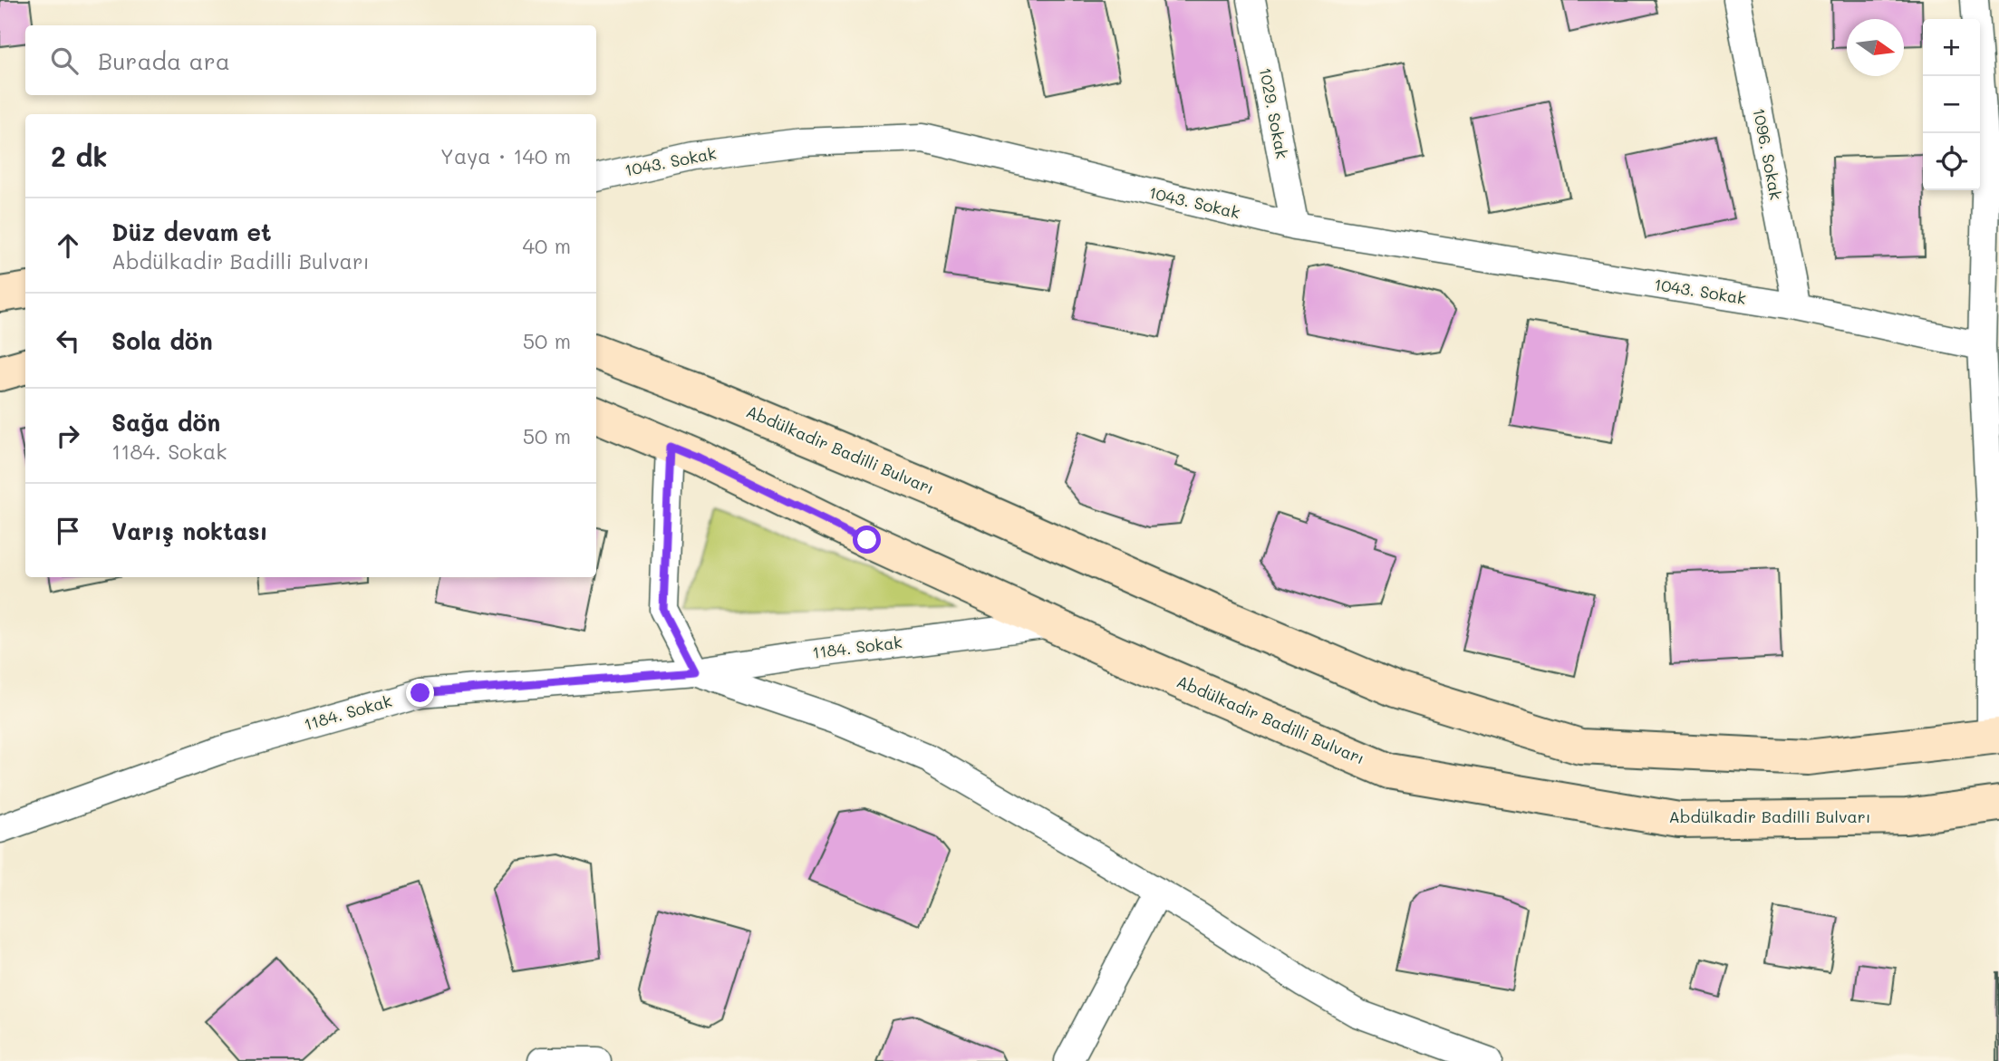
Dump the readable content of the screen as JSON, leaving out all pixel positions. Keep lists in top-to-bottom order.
{
  "streets": {
    "main road": ["Abdülkadir Badilli Bulvarı"],
    "street": [
      "1029. Sokak",
      "1096. Sokak",
      "1043. Sokak",
      "1184. Sokak"
    ]
  },
  "crossings": [
    ["1029. Sokak", "1043. Sokak"],
    ["1096. Sokak", "1043. Sokak"],
    ["Abdülkadir Badilli Bulvarı", "1184. Sokak"]
  ],
  "north": "right",
  "page": {
    "map_buttons": ["+", "−"],
    "search": "Burada ara",
    "heading": ["2 dk", "Yaya · 140 m"],
    "list": [
      ["Düz devam et", "Abdülkadir Badilli Bulvarı", "40 m"],
      ["Sola dön", "50 m"],
      ["Sağa dön", "1184. Sokak", "50 m"],
      "Varış noktası"
    ]
  }
}
